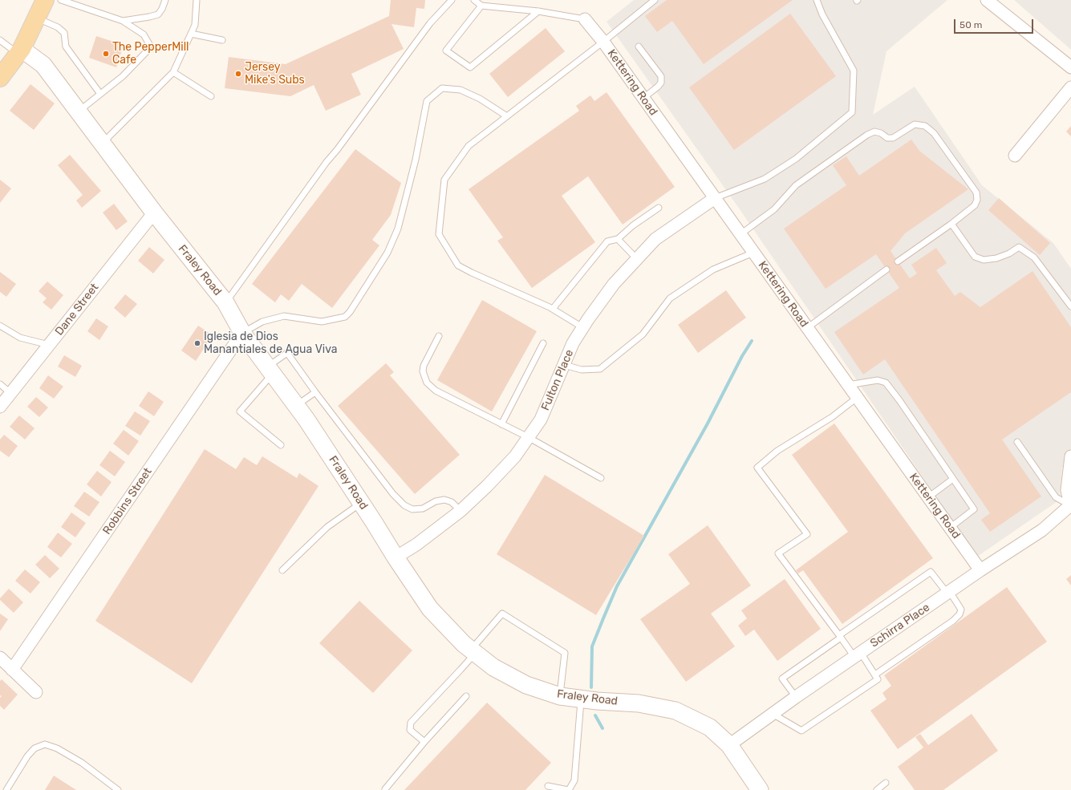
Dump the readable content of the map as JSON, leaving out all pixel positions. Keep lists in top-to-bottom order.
{
  "streets": {
    "street": [
      "Kettering Road",
      "Fraley Road",
      "Dane Street",
      "Fulton Place",
      "Robbins Street",
      "Schirra Place"
    ]
  },
  "crossings": [
    ["Kettering Road", "Fulton Place"],
    ["Kettering Road", "Schirra Place"],
    ["Fraley Road", "Dane Street"],
    ["Fraley Road", "Fulton Place"],
    ["Fraley Road", "Robbins Street"],
    ["Fraley Road", "Schirra Place"]
  ],
  "places": ["The PepperMill Cafe", "Jersey Mike's Subs", "Iglesia de Dios Manantiales de Agua Viva"],
  "scale_bar": "50 m"
}
